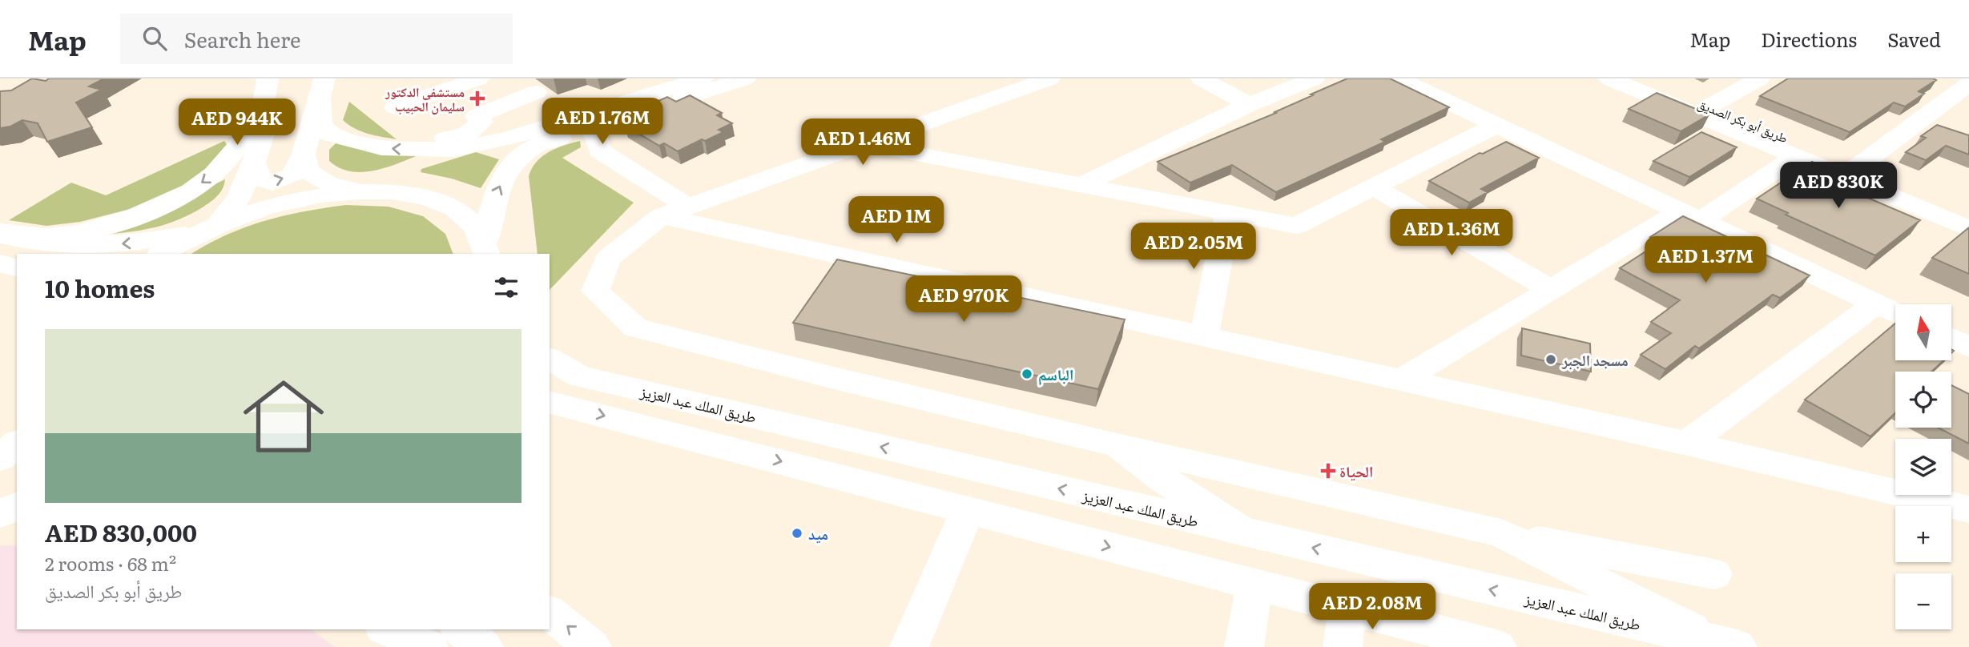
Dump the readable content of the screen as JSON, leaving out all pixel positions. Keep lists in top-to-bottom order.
{
  "streets": {
    "main road": ["طريق أبو بكر الصديق", "طريق الملك عبد العزيز"]
  },
  "places": {
    "health": ["مستشفى الدكتور سليمان الحبيب", "الحياة"],
    "other": ["مسجد الجبر", "الباسم", "ميد"]
  },
  "north": "top",
  "page": {
    "header": "Map",
    "search": "Search here",
    "nav": ["Map", "Directions", "Saved"],
    "price": [
      "AED 1.76M",
      "AED 944K",
      "AED 1.46M",
      "AED 830K",
      "AED 1M",
      "AED 1.36M",
      "AED 2.05M",
      "AED 1.37M",
      "AED 970K",
      "AED 2.08M"
    ],
    "heading": "10 homes",
    "map_buttons": ["+", "−"],
    "list": [
      {
        "name": "AED 830,000",
        "note": "2 rooms · 68 m² · طريق أبو بكر الصديق"
      }
    ]
  }
}
